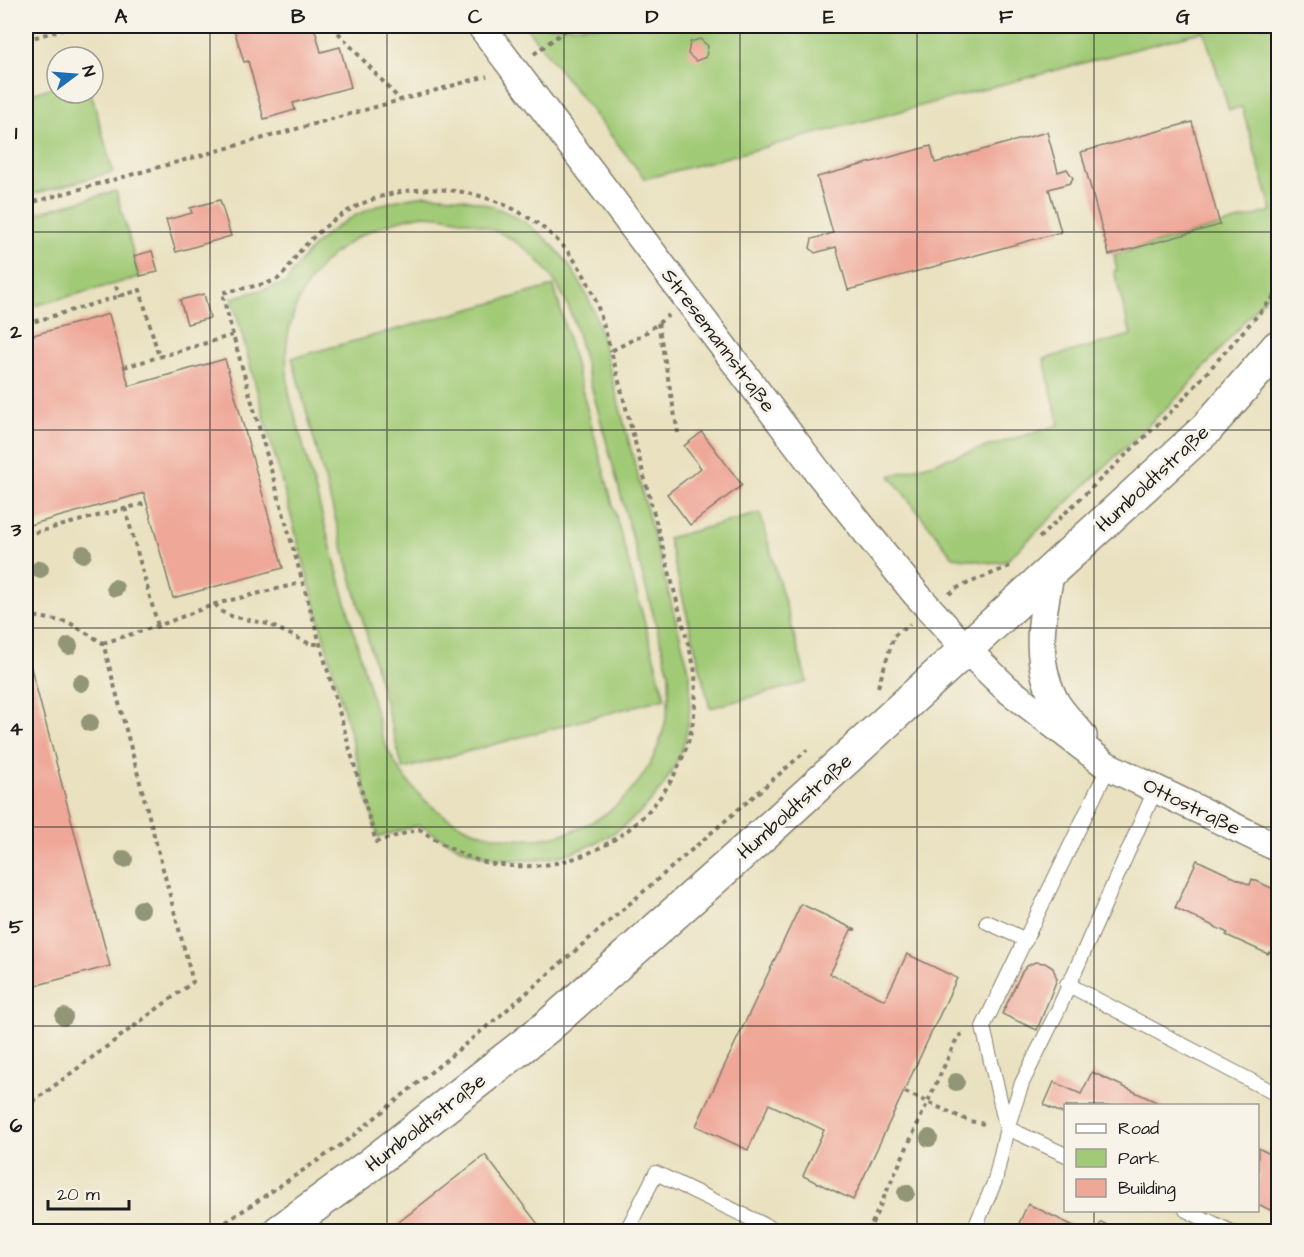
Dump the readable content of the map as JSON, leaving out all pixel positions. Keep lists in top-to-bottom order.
{
  "streets": {
    "street": ["Stresemannstraße", "Humboldtstraße", "Ottostraße"]
  },
  "crossings": [
    ["Stresemannstraße", "Humboldtstraße"],
    ["Stresemannstraße", "Ottostraße"],
    ["Humboldtstraße", "Ottostraße"]
  ],
  "legend": ["Road", "Park", "Building"],
  "scale_bar": "20 m",
  "north": "right",
  "grid": {
    "columns": [
      "A",
      "B",
      "C",
      "D",
      "E",
      "F",
      "G"
    ],
    "rows": [
      "1",
      "2",
      "3",
      "4",
      "5",
      "6"
    ]
  }
}
